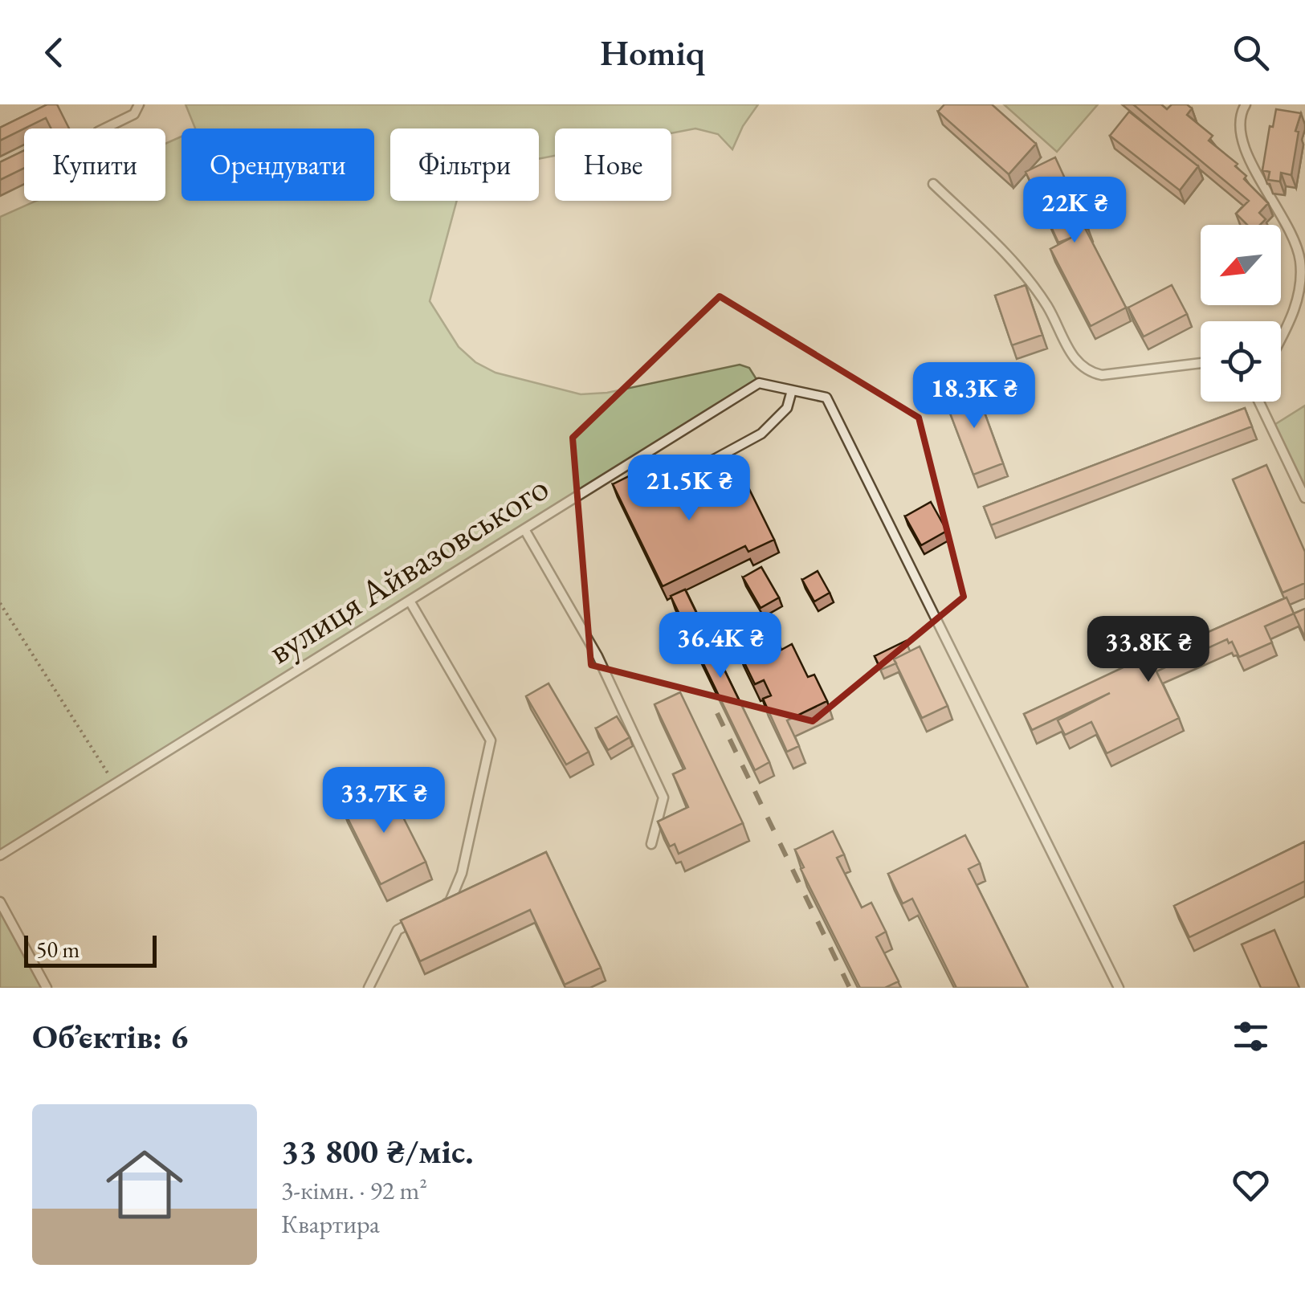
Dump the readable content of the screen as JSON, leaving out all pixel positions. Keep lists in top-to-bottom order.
{
  "streets": {
    "lane": ["вулиця Айвазовського"]
  },
  "scale_bar": "50 m",
  "north": "bottom left",
  "page": {
    "header": "Homiq",
    "chip": [
      "Купити",
      "Орендувати",
      "Фільтри",
      "Нове"
    ],
    "price": [
      "22K ₴",
      "18.3K ₴",
      "21.5K ₴",
      "36.4K ₴",
      "33.8K ₴",
      "33.7K ₴"
    ],
    "scale": "50 m",
    "heading": "Об’єктів: 6",
    "list": [
      {
        "name": "33 800 ₴/міс.",
        "note": "3-кімн. · 92 m² · Квартира"
      }
    ]
  }
}
